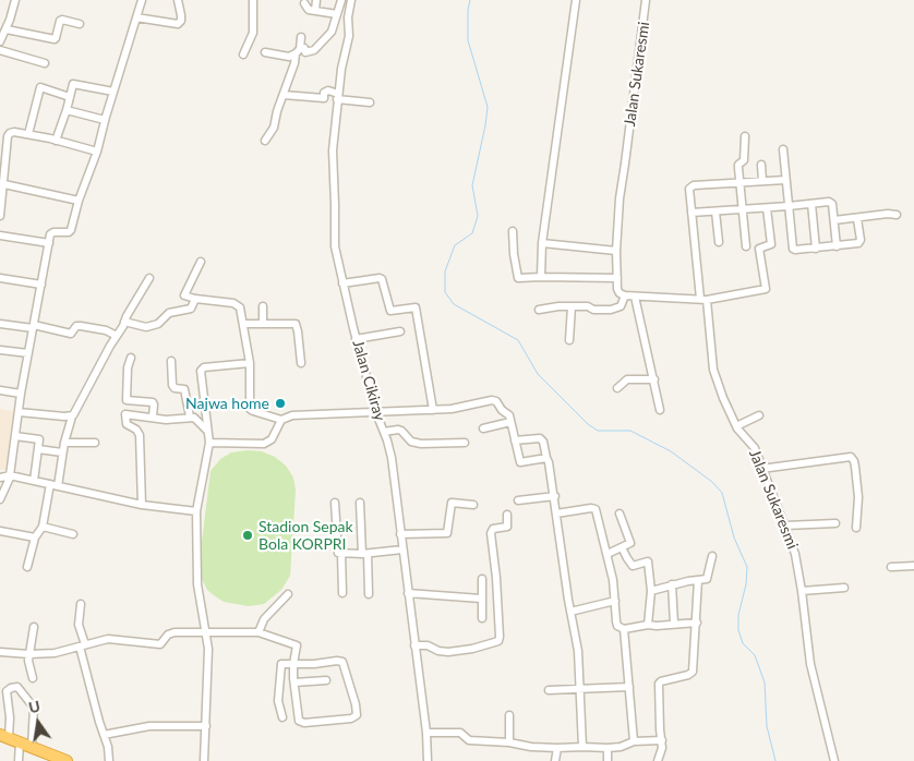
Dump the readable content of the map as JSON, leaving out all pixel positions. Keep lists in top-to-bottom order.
{
  "streets": {
    "street": ["Jalan Sukaresmi", "Jalan Cikiray"]
  },
  "places": ["Najwa home", "Stadion Sepak Bola KORPRI"],
  "north": "top"
}
